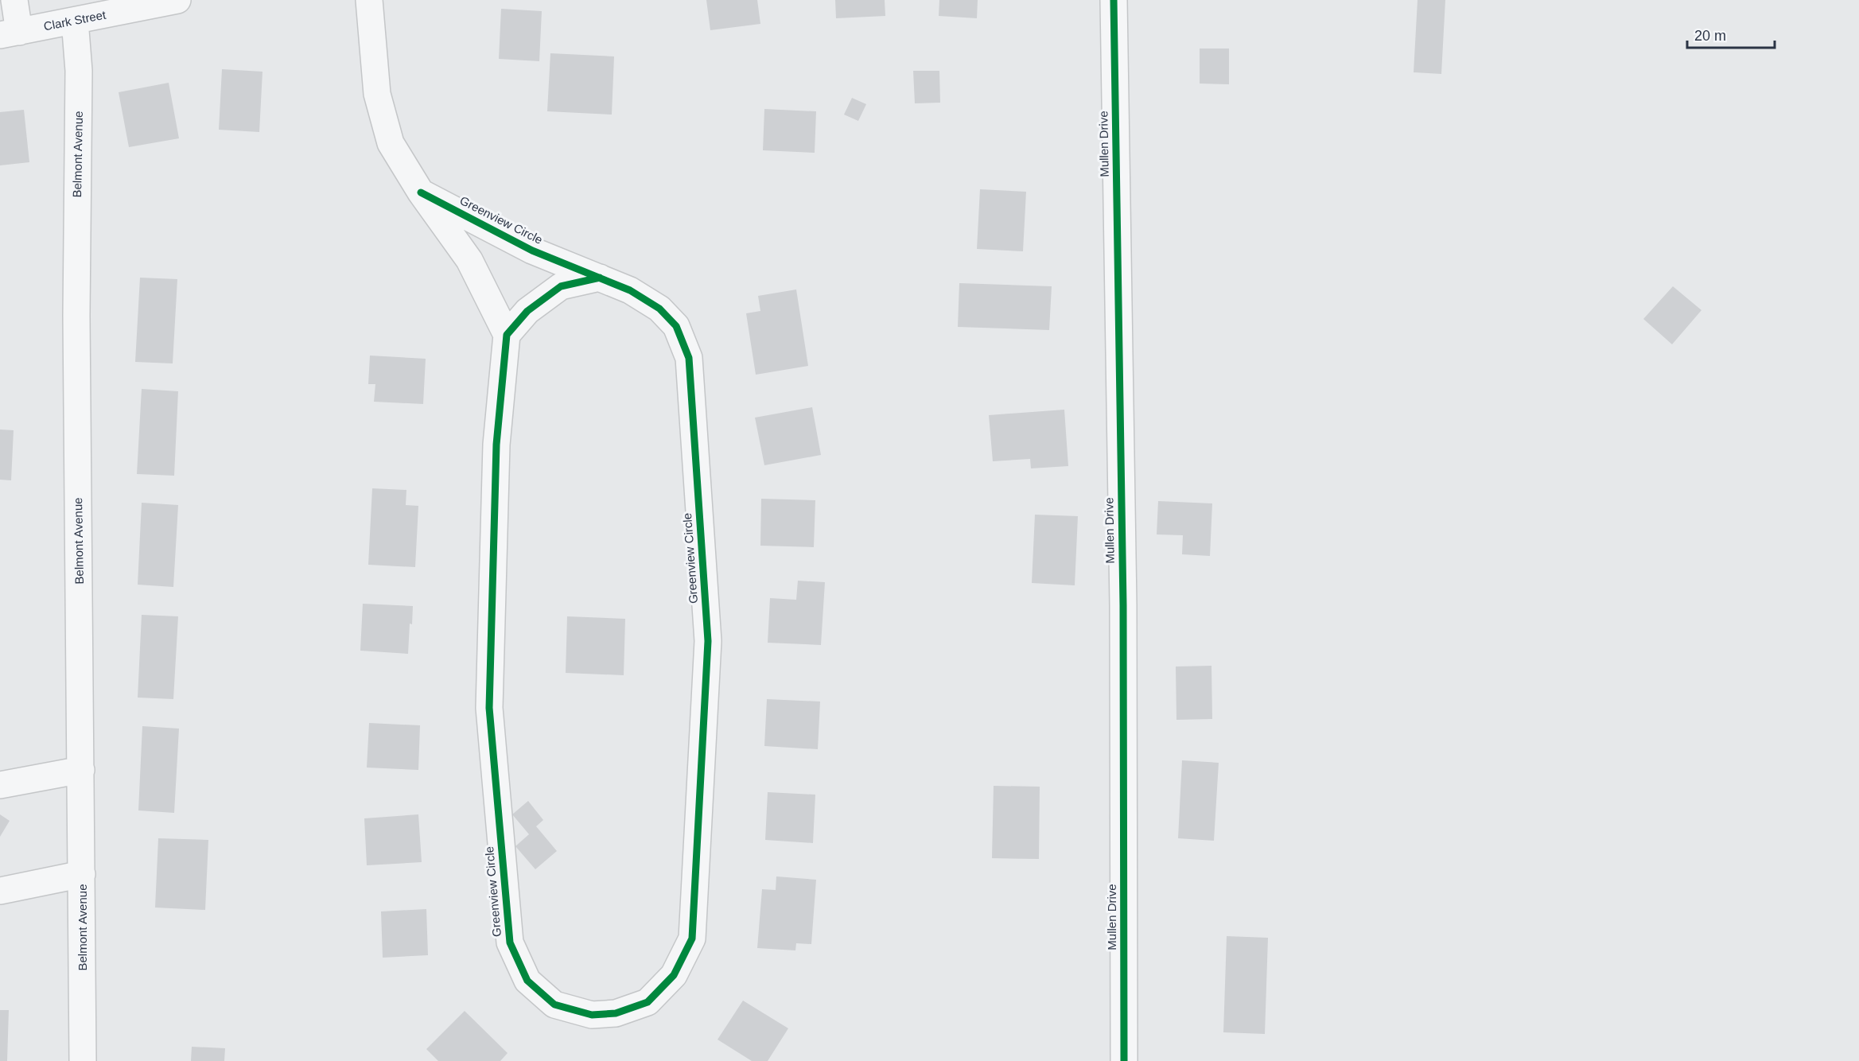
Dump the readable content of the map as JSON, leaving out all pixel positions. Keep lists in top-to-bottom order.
{
  "streets": {
    "street": [
      "Clark Street",
      "Mullen Drive",
      "Belmont Avenue",
      "Greenview Circle"
    ]
  },
  "crossings": [
    ["Clark Street", "Belmont Avenue"]
  ],
  "scale_bar": "20 m"
}
